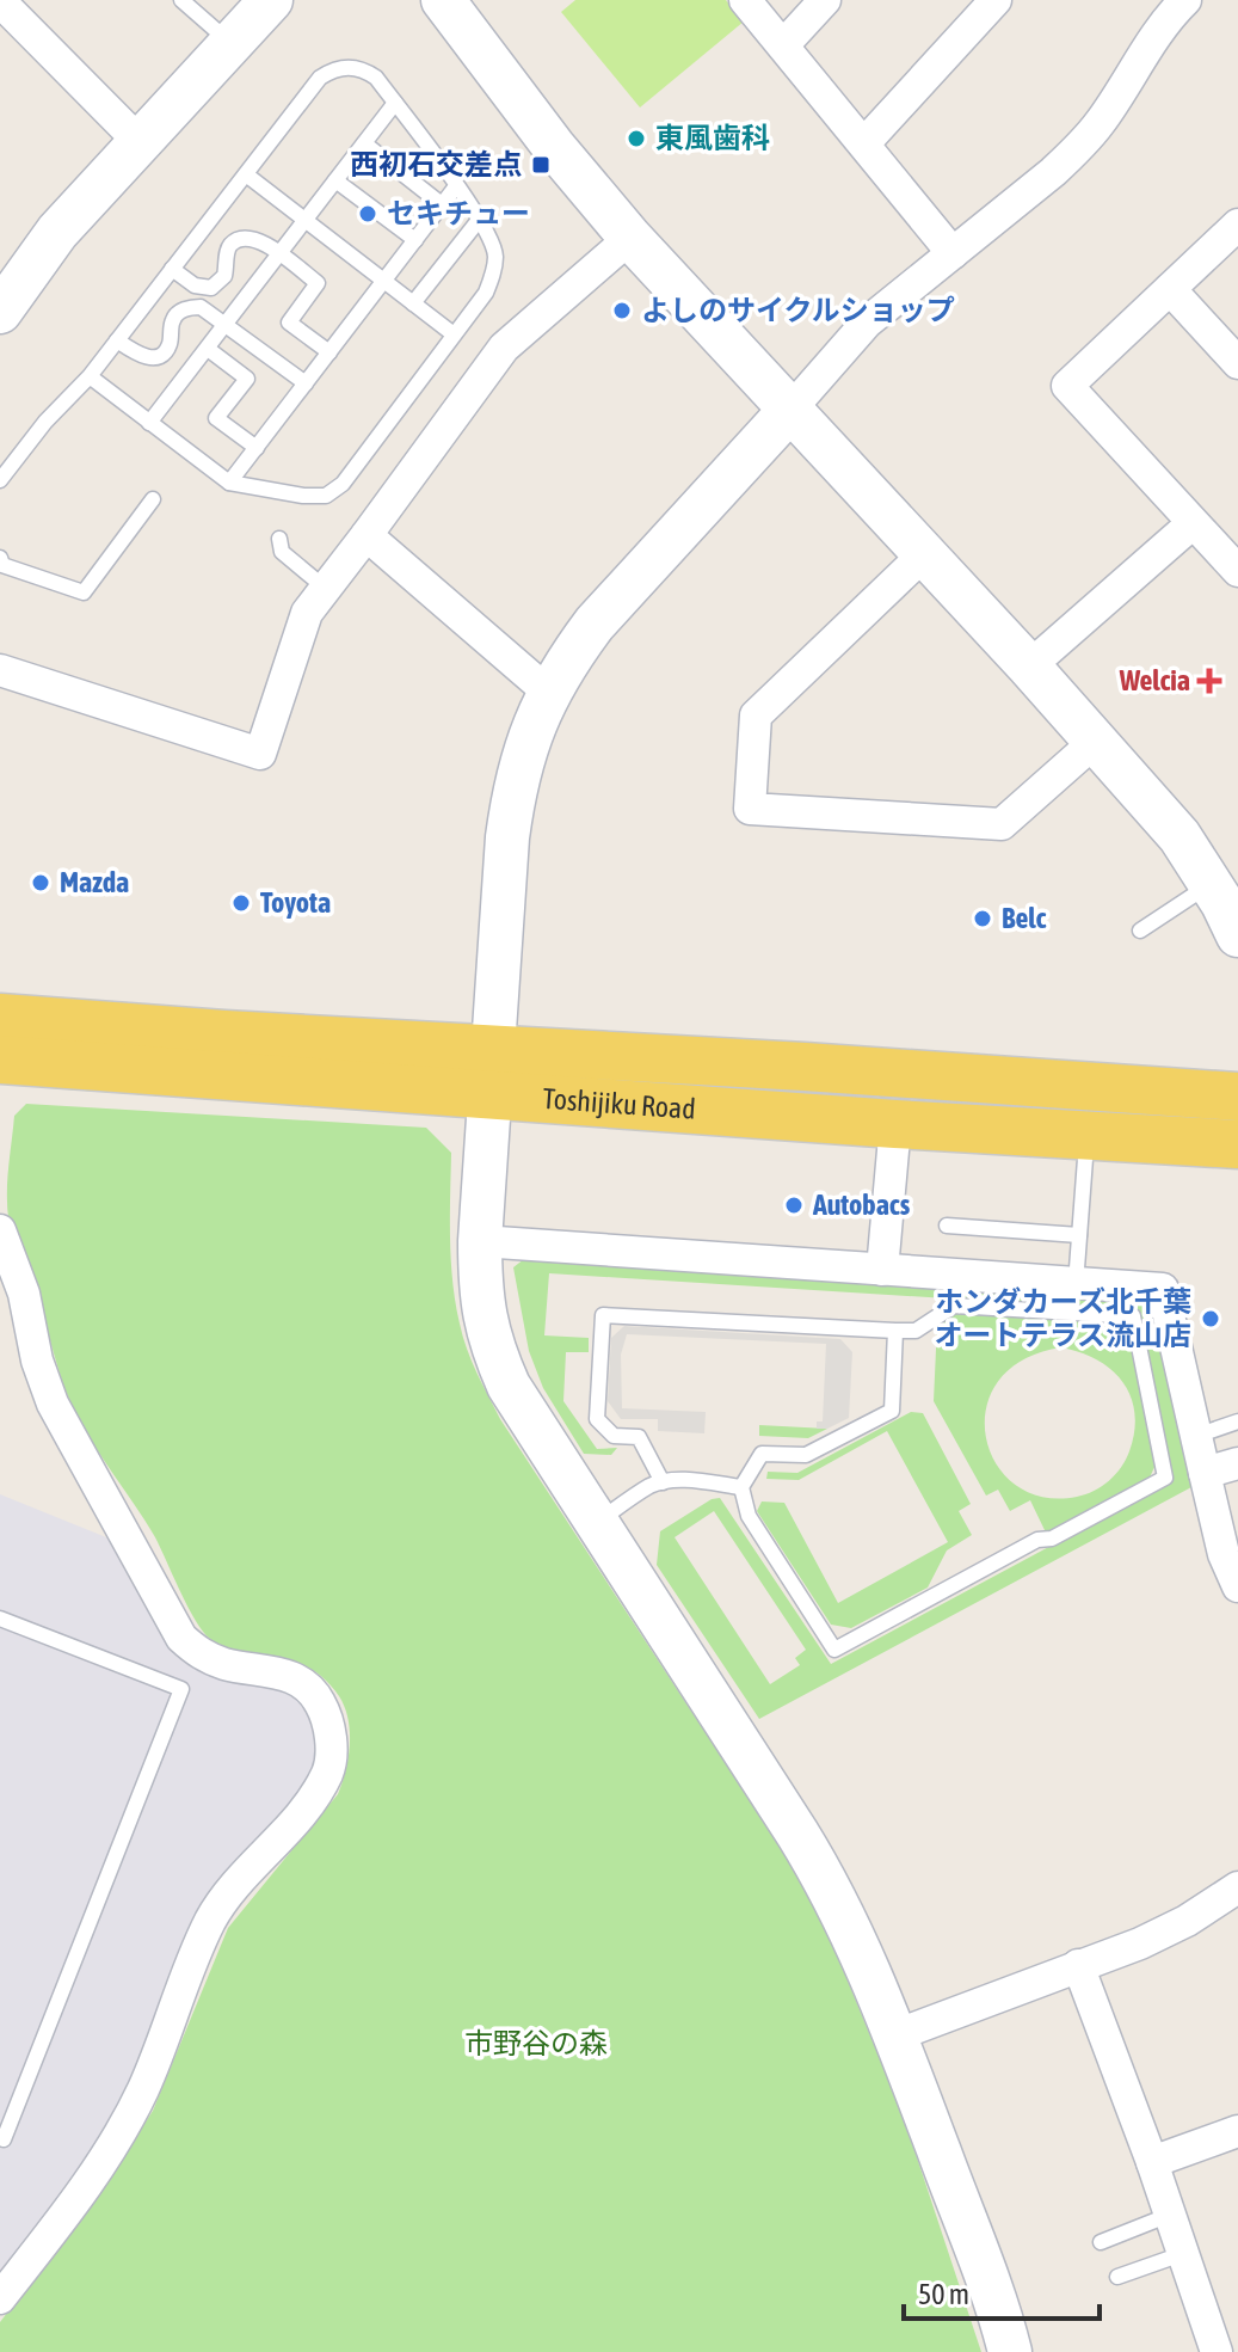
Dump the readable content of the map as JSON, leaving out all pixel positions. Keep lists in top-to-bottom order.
{
  "streets": {
    "main road": ["Toshijiku Road"]
  },
  "parks": ["市野谷の森"],
  "places": {
    "other": [
      "東風歯科",
      "セキチュー",
      "よしのサイクルショップ",
      "Mazda",
      "Toyota",
      "Belc",
      "Autobacs",
      "ホンダカーズ北千葉 オートテラス流山店"
    ],
    "transit": ["西初石交差点"],
    "health": ["Welcia"]
  },
  "scale_bar": "50 m"
}
